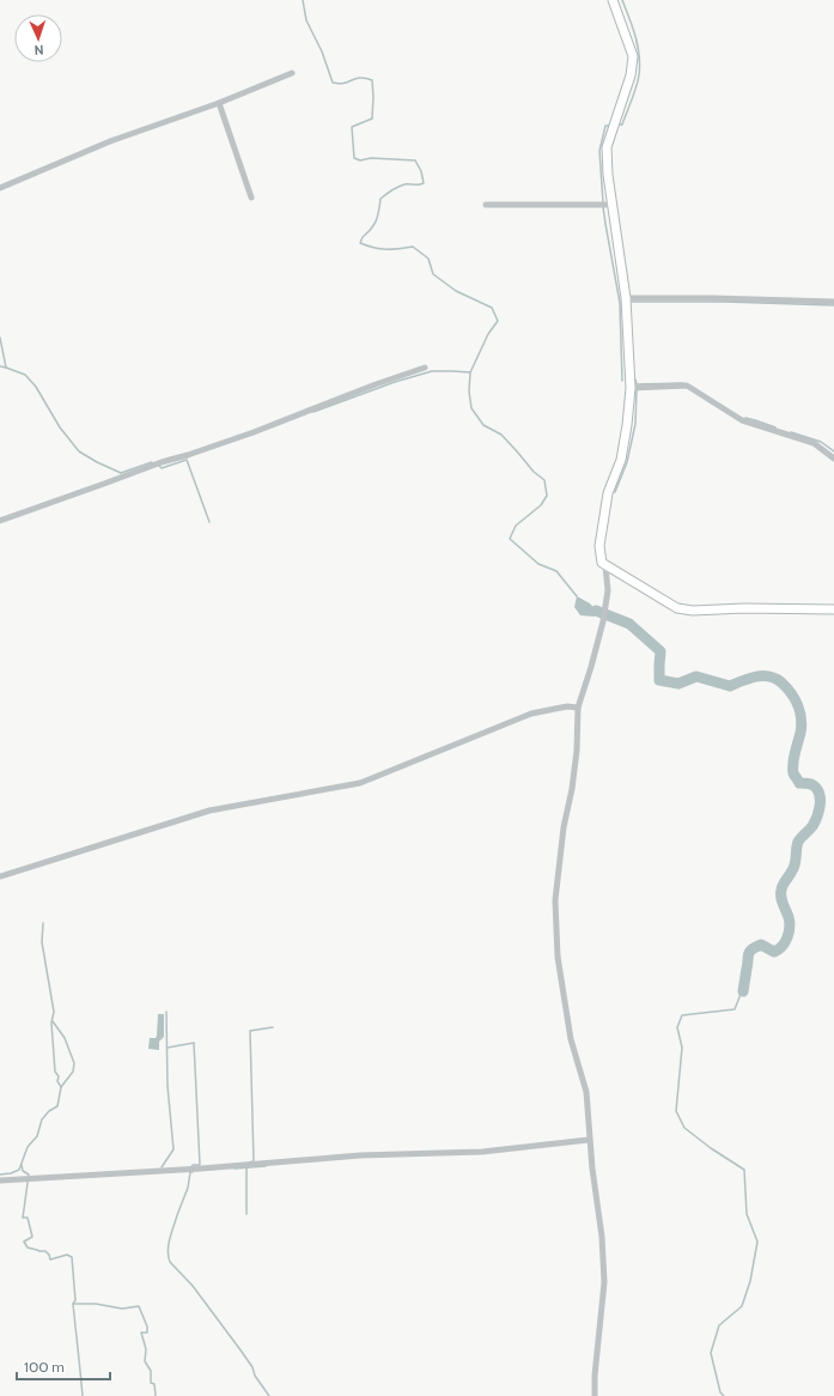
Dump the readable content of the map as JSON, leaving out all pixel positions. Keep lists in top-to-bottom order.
{
  "scale_bar": "100 m",
  "north": "bottom"
}
